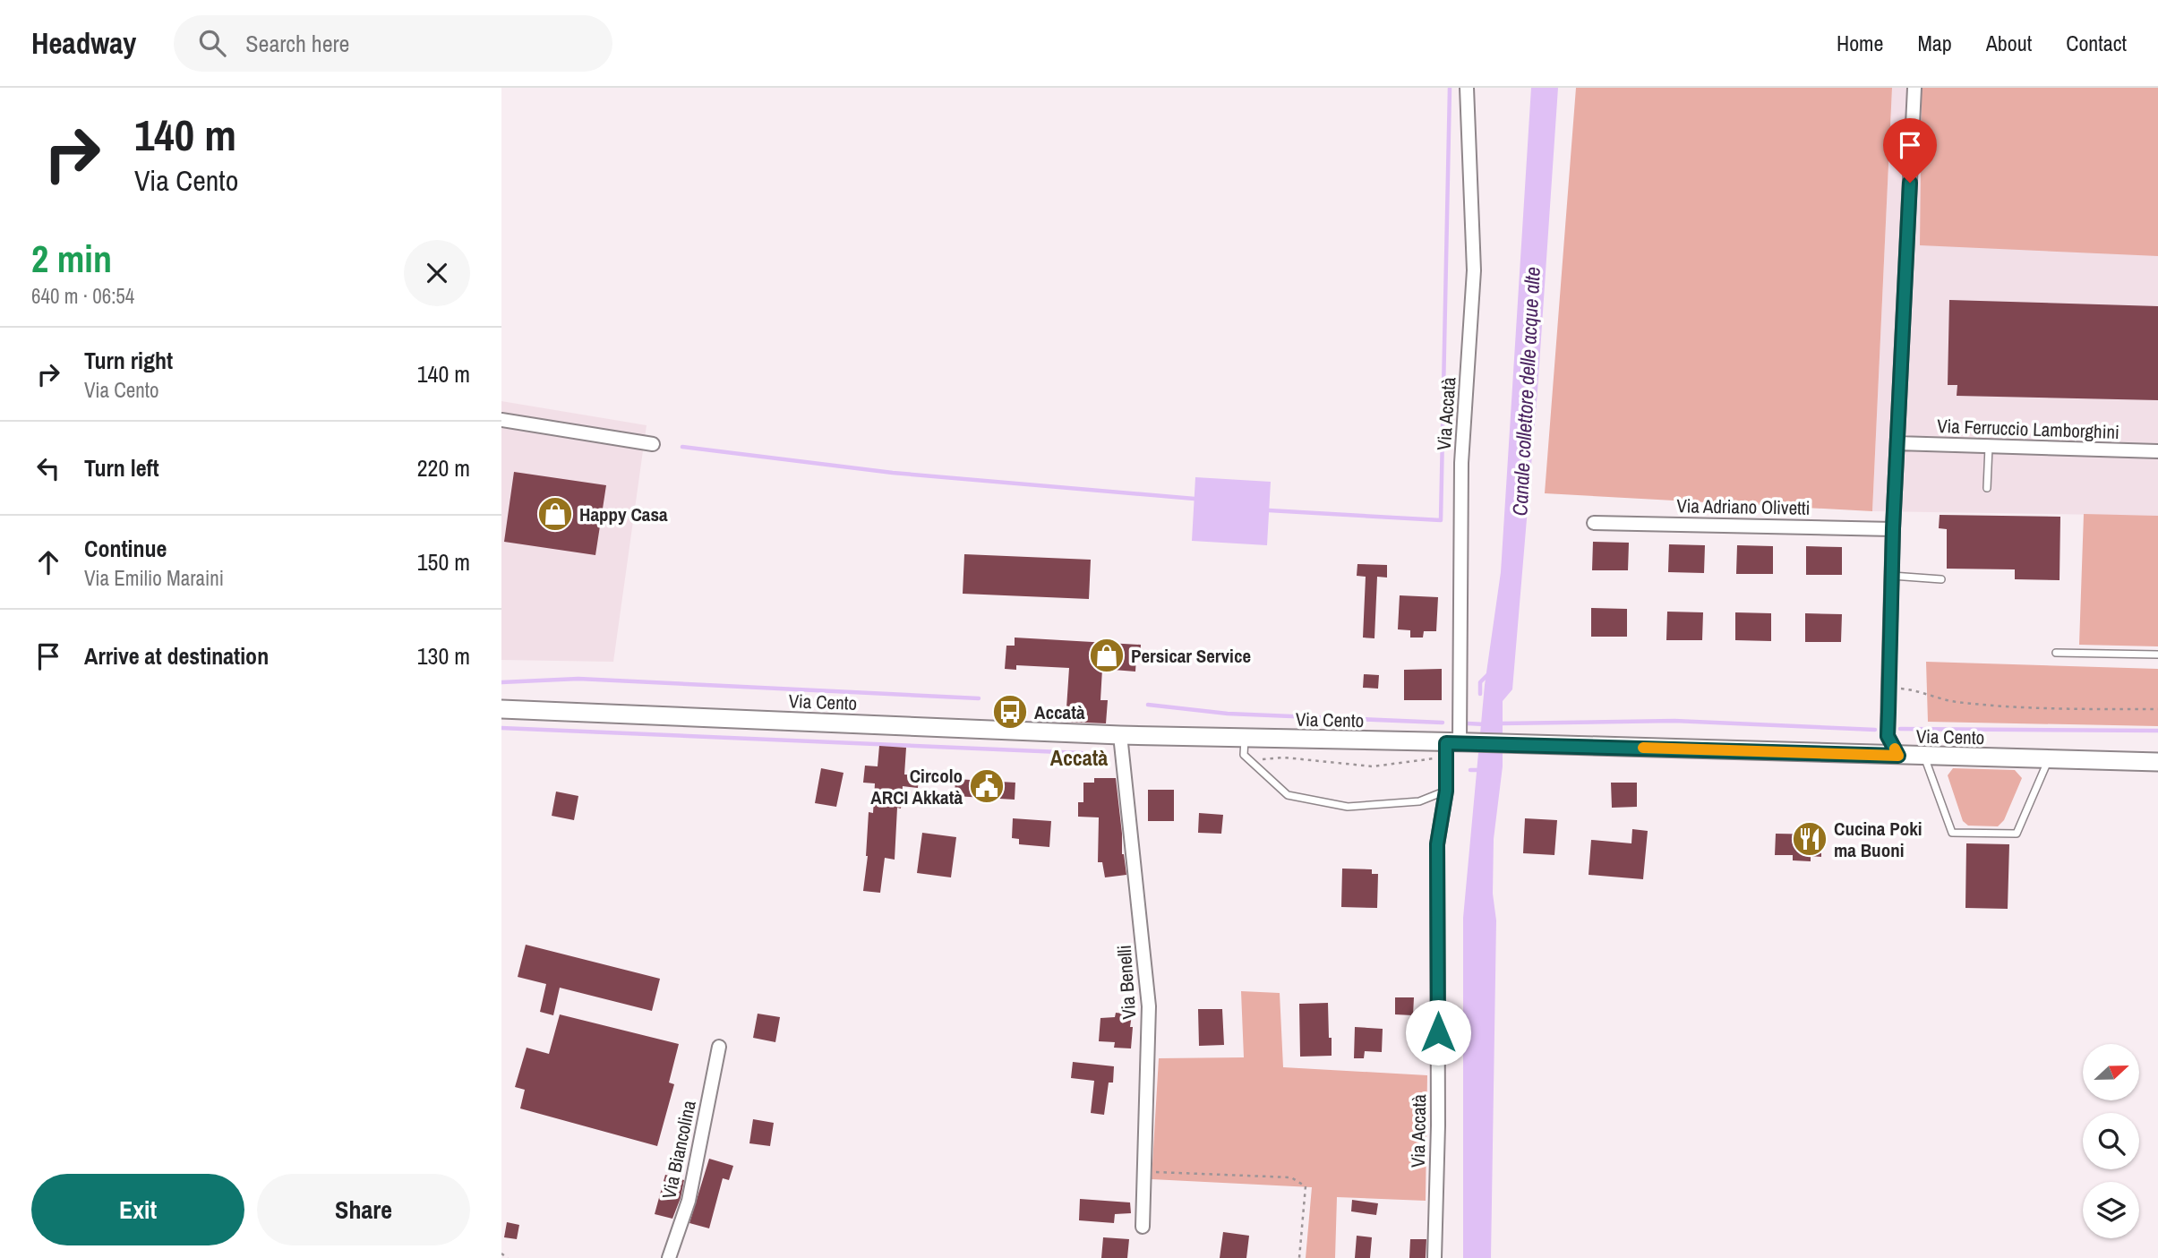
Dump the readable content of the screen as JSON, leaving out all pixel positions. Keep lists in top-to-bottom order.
{
  "streets": {
    "main road": ["Via Cento"],
    "street": [
      "Via Accatà",
      "Via Ferruccio Lamborghini",
      "Via Adriano Olivetti",
      "Via Benelli",
      "Via Biancolina"
    ]
  },
  "crossings": [
    ["Via Accatà", "Via Cento"],
    ["Via Cento", "Via Benelli"]
  ],
  "districts": ["Accatà"],
  "water": ["Canale collettore delle acque alte"],
  "places": {
    "shop": ["Happy Casa", "Persicar Service"],
    "bus stop": ["Accatà"],
    "public building": ["Circolo ARCI Akkatà"],
    "restaurant": ["Cucina Poki ma Buoni"]
  },
  "north": "right",
  "page": {
    "header": "Headway",
    "search": "Search here",
    "nav": [
      "Home",
      "Map",
      "About",
      "Contact"
    ],
    "turn": ["140 m", "Via Cento"],
    "heading": ["2 min", "640 m · 06:54"],
    "list": [
      {
        "name": "Turn right",
        "note": "Via Cento",
        "value": "140 m"
      },
      {
        "name": "Turn left",
        "value": "220 m"
      },
      {
        "name": "Continue",
        "note": "Via Emilio Maraini",
        "value": "150 m"
      },
      {
        "name": "Arrive at destination",
        "value": "130 m"
      }
    ],
    "buttons": ["Exit", "Share"]
  }
}
